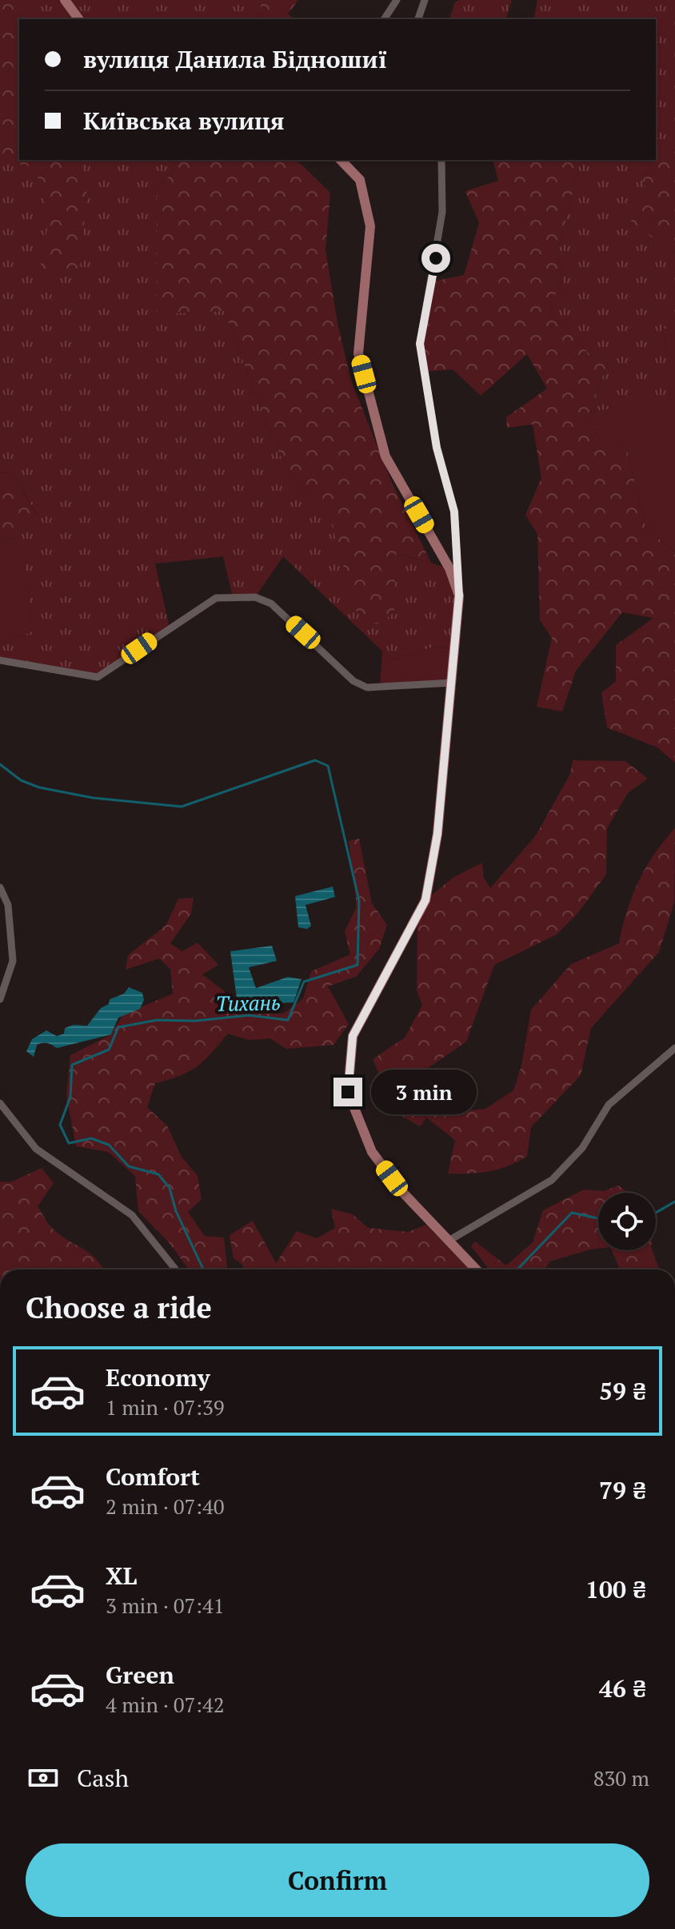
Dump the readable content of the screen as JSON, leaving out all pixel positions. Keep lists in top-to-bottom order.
{
  "water": ["Тихань"],
  "page": {
    "banner": ["вулиця Данила Бідношиї", "Київська вулиця"],
    "bubble": "3 min",
    "heading": "Choose a ride",
    "list": [
      {
        "name": "Economy",
        "note": "1 min · 07:39",
        "value": "59 ₴"
      },
      {
        "name": "Comfort",
        "note": "2 min · 07:40",
        "value": "79 ₴"
      },
      {
        "name": "XL",
        "note": "3 min · 07:41",
        "value": "100 ₴"
      },
      {
        "name": "Green",
        "note": "4 min · 07:42",
        "value": "46 ₴"
      }
    ],
    "pay": ["Cash", "830 m"],
    "buttons": "Confirm"
  }
}
